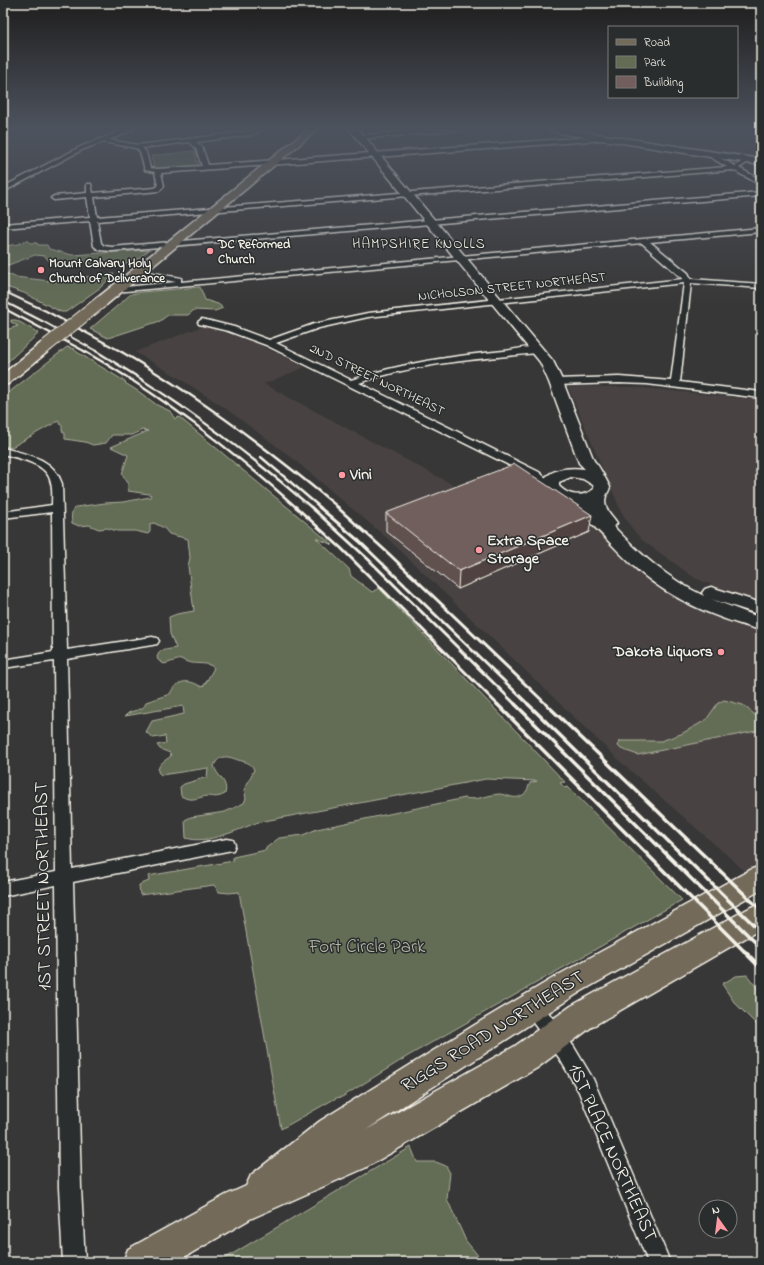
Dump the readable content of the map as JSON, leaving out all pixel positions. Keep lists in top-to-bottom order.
{
  "streets": {
    "main road": ["RIGGS ROAD NORTHEAST"],
    "street": [
      "NICHOLSON STREET NORTHEAST",
      "2ND STREET NORTHEAST",
      "1ST STREET NORTHEAST",
      "1ST PLACE NORTHEAST"
    ]
  },
  "crossings": [
    ["NICHOLSON STREET NORTHEAST", "2ND STREET NORTHEAST"],
    ["RIGGS ROAD NORTHEAST", "1ST PLACE NORTHEAST"]
  ],
  "districts": ["HAMPSHIRE KNOLLS"],
  "parks": ["Fort Circle Park"],
  "places": [
    "DC Reformed Church",
    "Mount Calvary Holy Church of Deliverance",
    "Vini",
    "Extra Space Storage",
    "Dakota Liquors"
  ],
  "legend": ["Road", "Park", "Building"],
  "north": "top"
}
